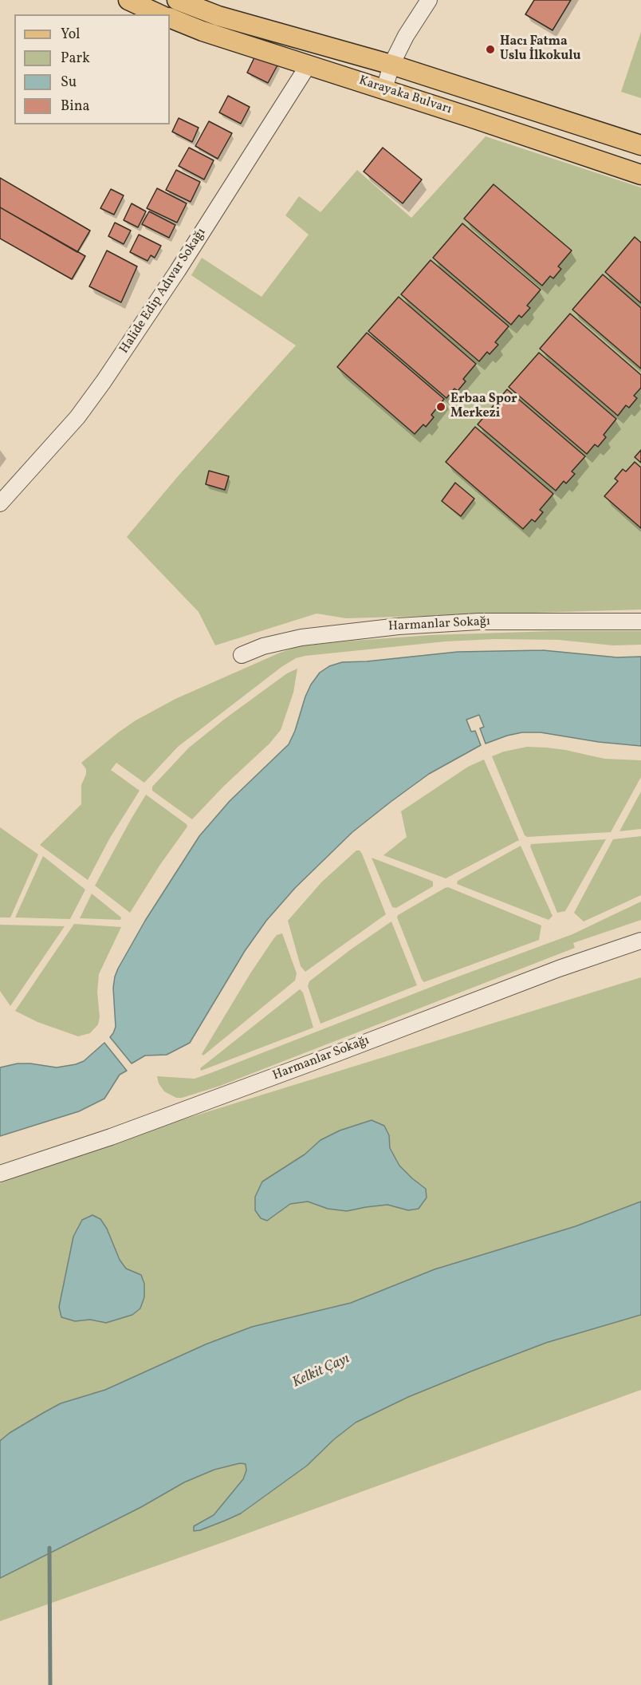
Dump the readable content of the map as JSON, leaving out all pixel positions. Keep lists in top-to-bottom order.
{
  "streets": {
    "main road": ["Karayaka Bulvarı"],
    "street": ["Halide Edip Adıvar Sokağı", "Harmanlar Sokağı"]
  },
  "crossings": [
    ["Karayaka Bulvarı", "Halide Edip Adıvar Sokağı"]
  ],
  "water": ["Kelkit Çayı"],
  "places": ["Hacı Fatma Uslu İlkokulu", "Erbaa Spor Merkezi"],
  "legend": [
    "Yol",
    "Park",
    "Su",
    "Bina"
  ]
}
